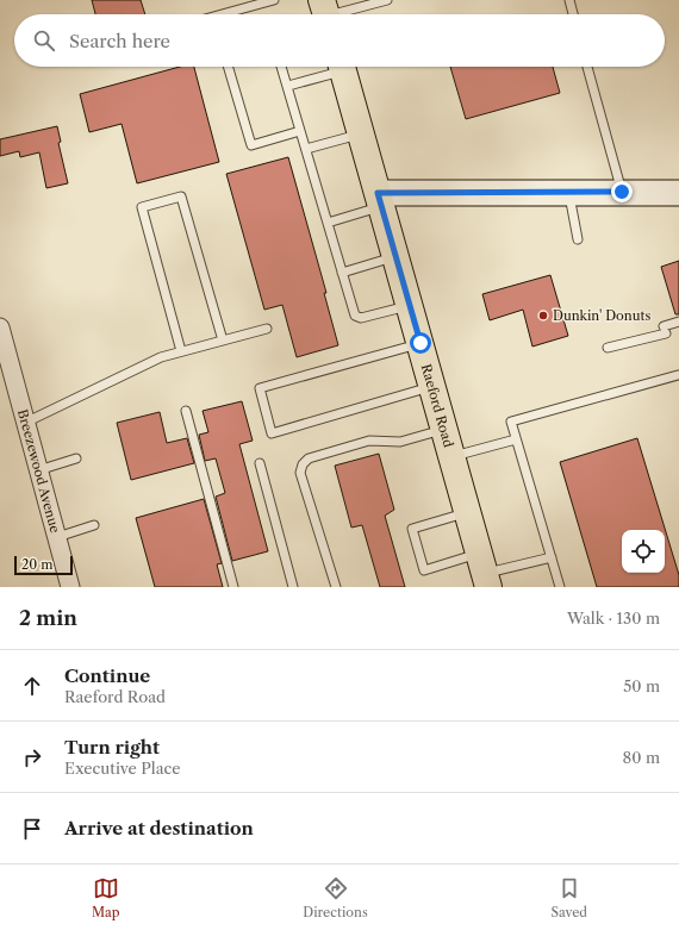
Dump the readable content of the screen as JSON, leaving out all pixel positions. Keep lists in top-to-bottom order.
{
  "streets": {
    "main road": ["Raeford Road"],
    "street": ["Breezewood Avenue"]
  },
  "places": ["Dunkin' Donuts"],
  "scale_bar": "20 m",
  "page": {
    "search": "Search here",
    "scale": "20 m",
    "heading": ["2 min", "Walk · 130 m"],
    "list": [
      ["Continue", "Raeford Road", "50 m"],
      ["Turn right", "Executive Place", "80 m"],
      "Arrive at destination"
    ],
    "nav": ["Map", "Directions", "Saved"]
  }
}
